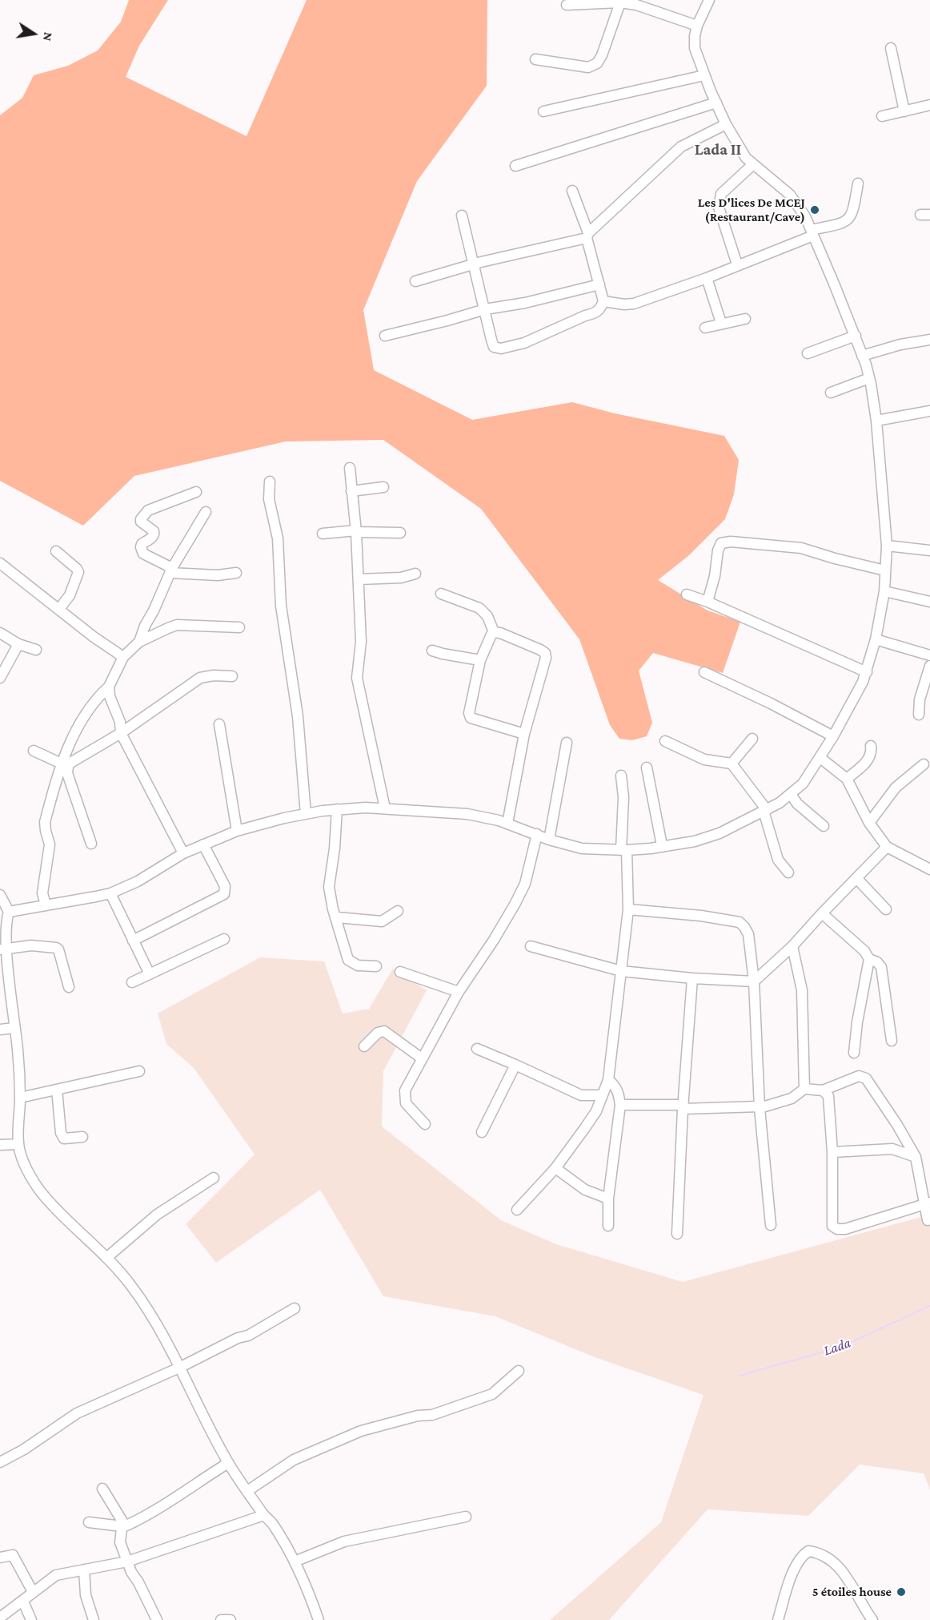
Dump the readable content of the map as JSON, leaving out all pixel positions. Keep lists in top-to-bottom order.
{
  "districts": ["Lada II"],
  "water": ["Lada"],
  "places": ["Les D'lices De MCEJ (Restaurant/Cave)", "5 étoiles house"],
  "north": "right"
}
